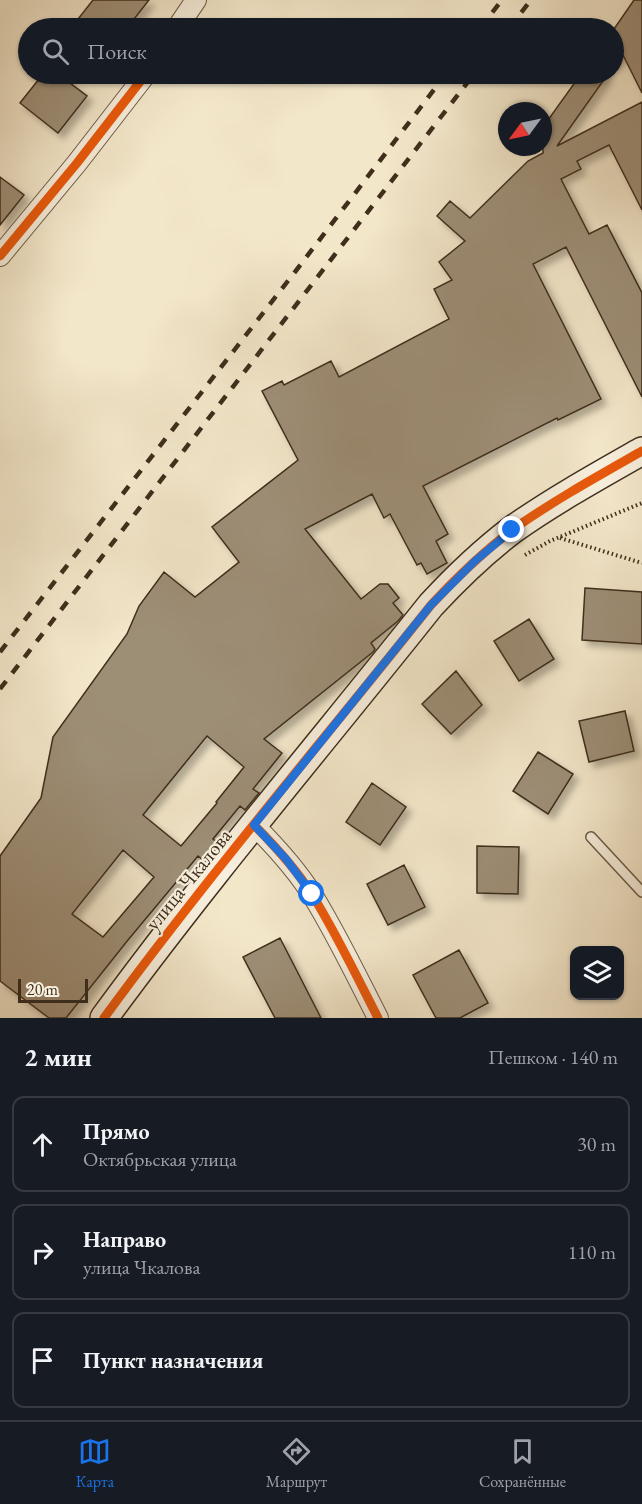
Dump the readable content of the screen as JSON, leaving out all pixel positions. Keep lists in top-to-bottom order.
{
  "streets": {
    "street": ["улица Чкалова"]
  },
  "scale_bar": "20 m",
  "north": "bottom left",
  "page": {
    "search": "Поиск",
    "scale": "20 m",
    "heading": ["2 мин", "Пешком · 140 m"],
    "list": [
      ["Прямо", "Октябрьская улица", "30 m"],
      ["Направо", "улица Чкалова", "110 m"],
      "Пункт назначения"
    ],
    "nav": ["Карта", "Маршрут", "Сохранённые"]
  }
}
